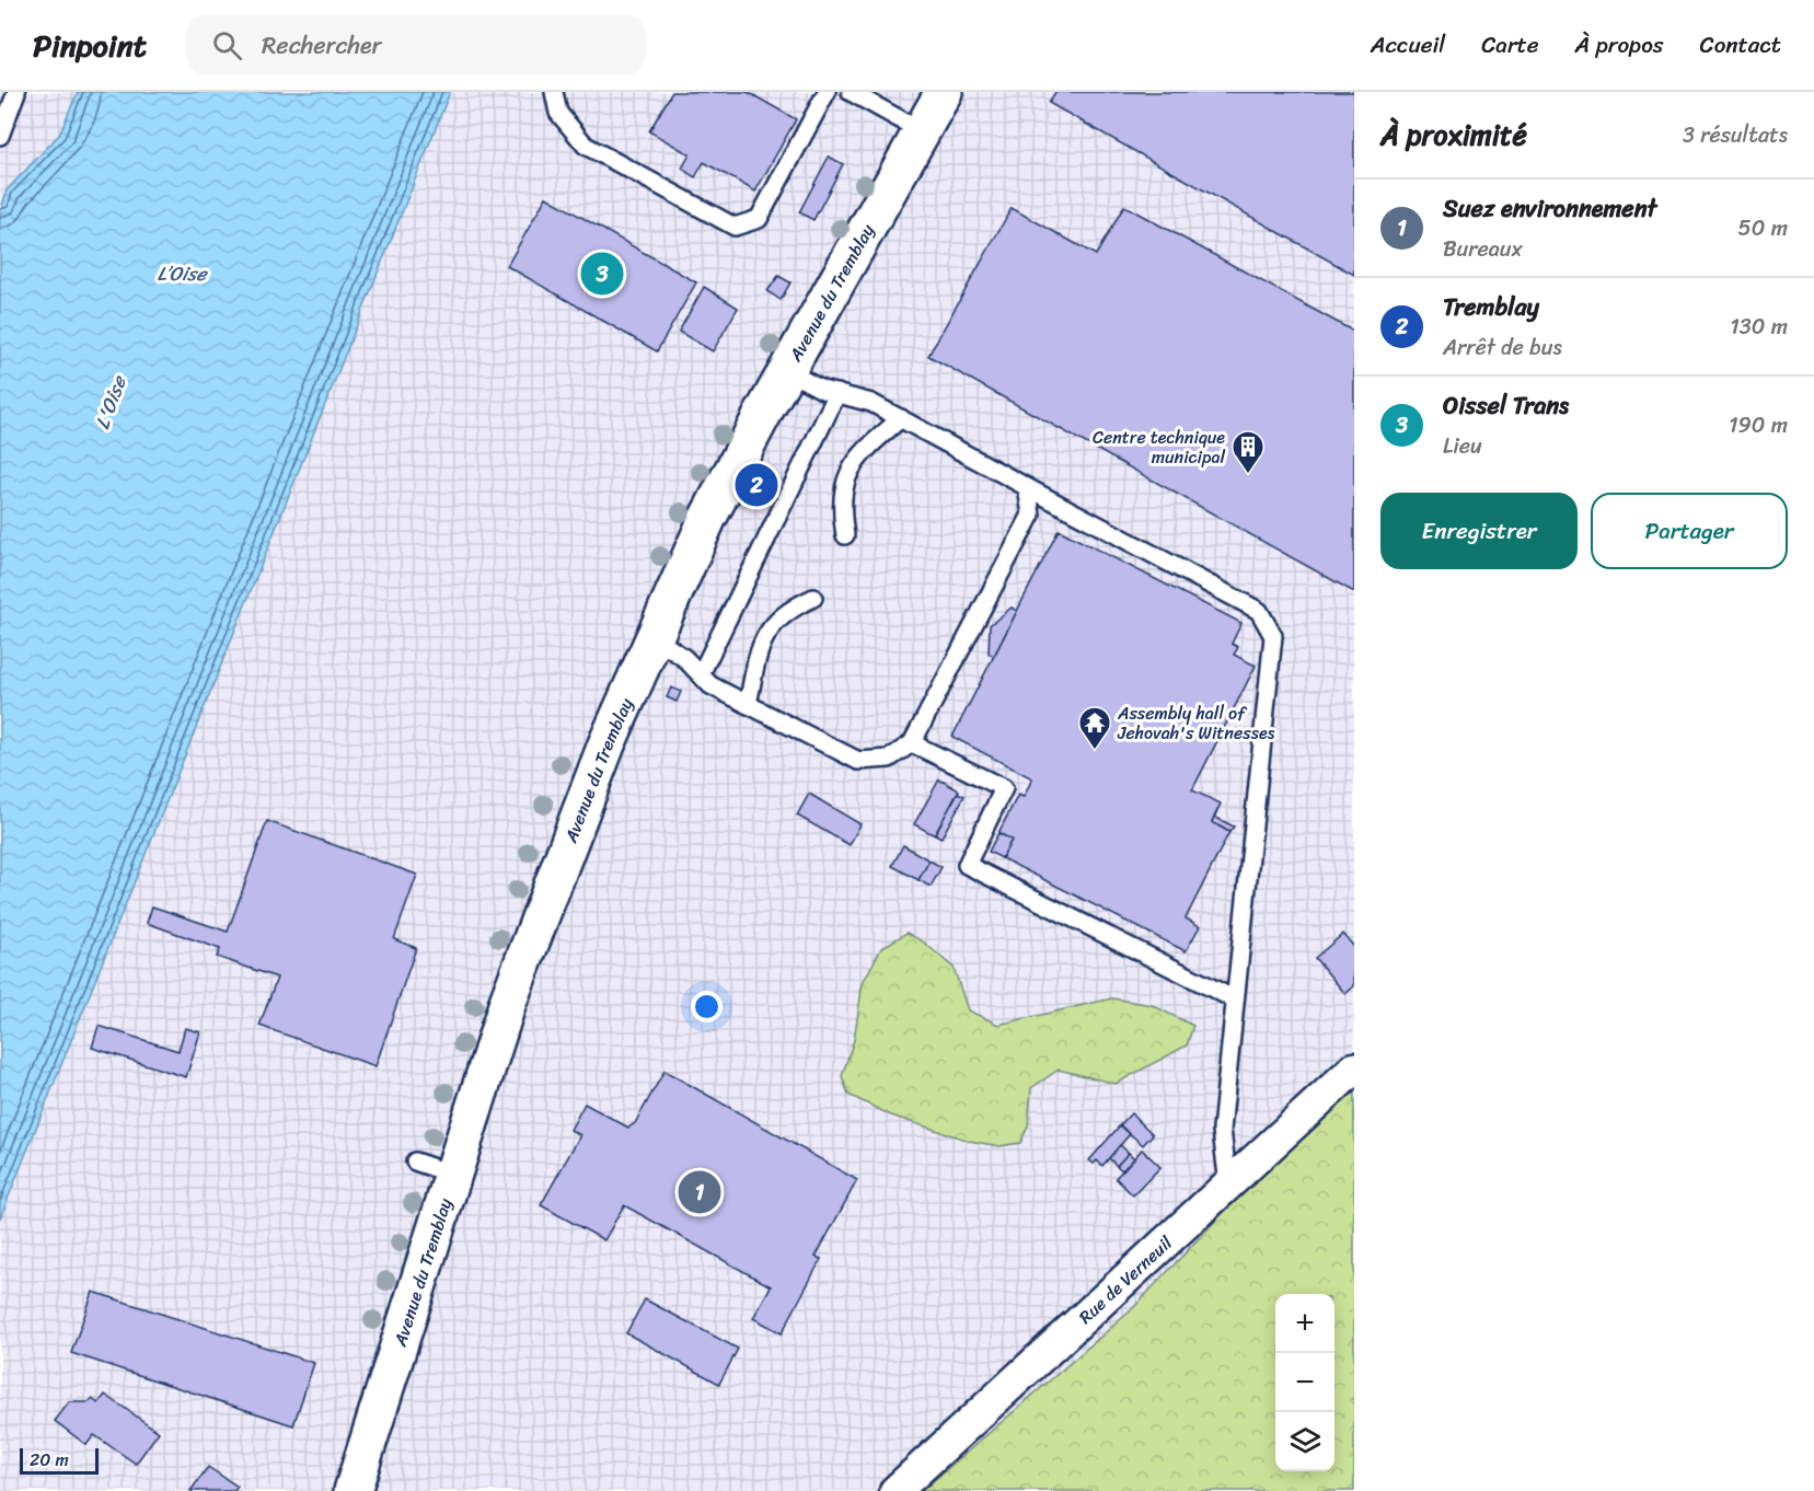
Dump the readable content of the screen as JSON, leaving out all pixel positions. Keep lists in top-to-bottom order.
{
  "streets": {
    "main road": ["Avenue du Tremblay"],
    "street": ["Rue de Verneuil"]
  },
  "water": ["L’Oise", "L'Oise"],
  "places": {
    "building": ["Centre technique municipal"],
    "temple": ["Assembly hall of Jehovah's Witnesses"]
  },
  "scale_bar": "20 m",
  "page": {
    "header": "Pinpoint",
    "search": "Rechercher",
    "nav": [
      "Accueil",
      "Carte",
      "À propos",
      "Contact"
    ],
    "heading": ["À proximité", "3 résultats"],
    "list": [
      {
        "mark": "1",
        "name": "Suez environnement",
        "note": "Bureaux",
        "value": "50 m"
      },
      {
        "mark": "2",
        "name": "Tremblay",
        "note": "Arrêt de bus",
        "value": "130 m"
      },
      {
        "mark": "3",
        "name": "Oissel Trans",
        "note": "Lieu",
        "value": "190 m"
      }
    ],
    "pins": ["3", "2", "1"],
    "buttons": ["Enregistrer", "Partager"],
    "map_buttons": ["+", "−"],
    "scale": "20 m"
  }
}
